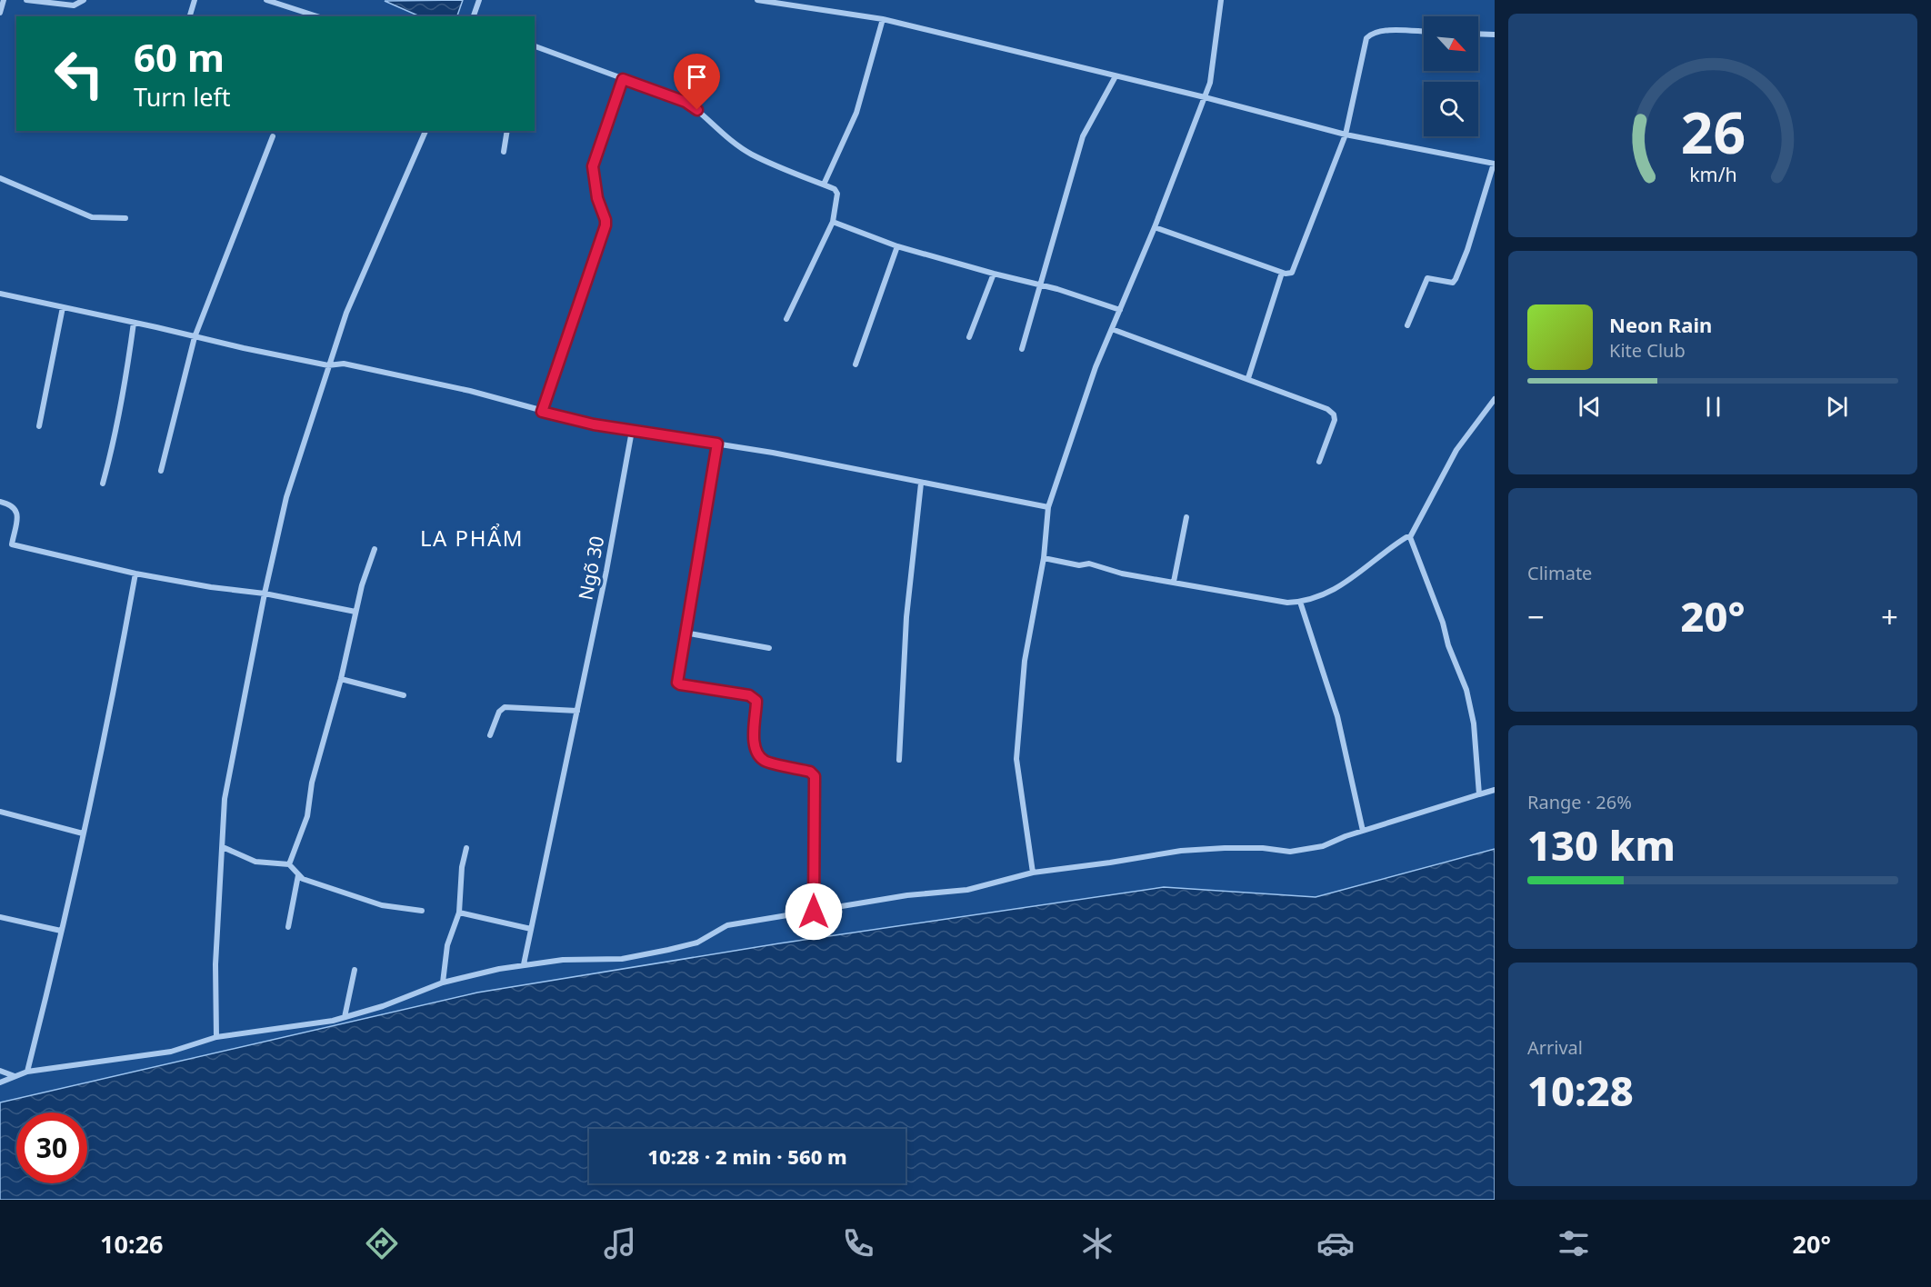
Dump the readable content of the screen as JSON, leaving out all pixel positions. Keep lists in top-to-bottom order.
{
  "streets": {
    "street": ["Ngõ 30"]
  },
  "districts": ["LA PHẨM"],
  "north": "bottom right",
  "page": {
    "turn": ["60 m", "Turn left"],
    "song": ["Neon Rain", "Kite Club"],
    "tile": [
      "Climate",
      ["Range · 26%", "130 km"],
      ["Arrival", "10:28"]
    ],
    "heat": ["−", "20°", "+"],
    "limit": "30",
    "trip": "10:28 · 2 min · 560 m",
    "tabs": ["10:26", "20°"],
    "gauge": ["26", "km/h"]
  }
}
